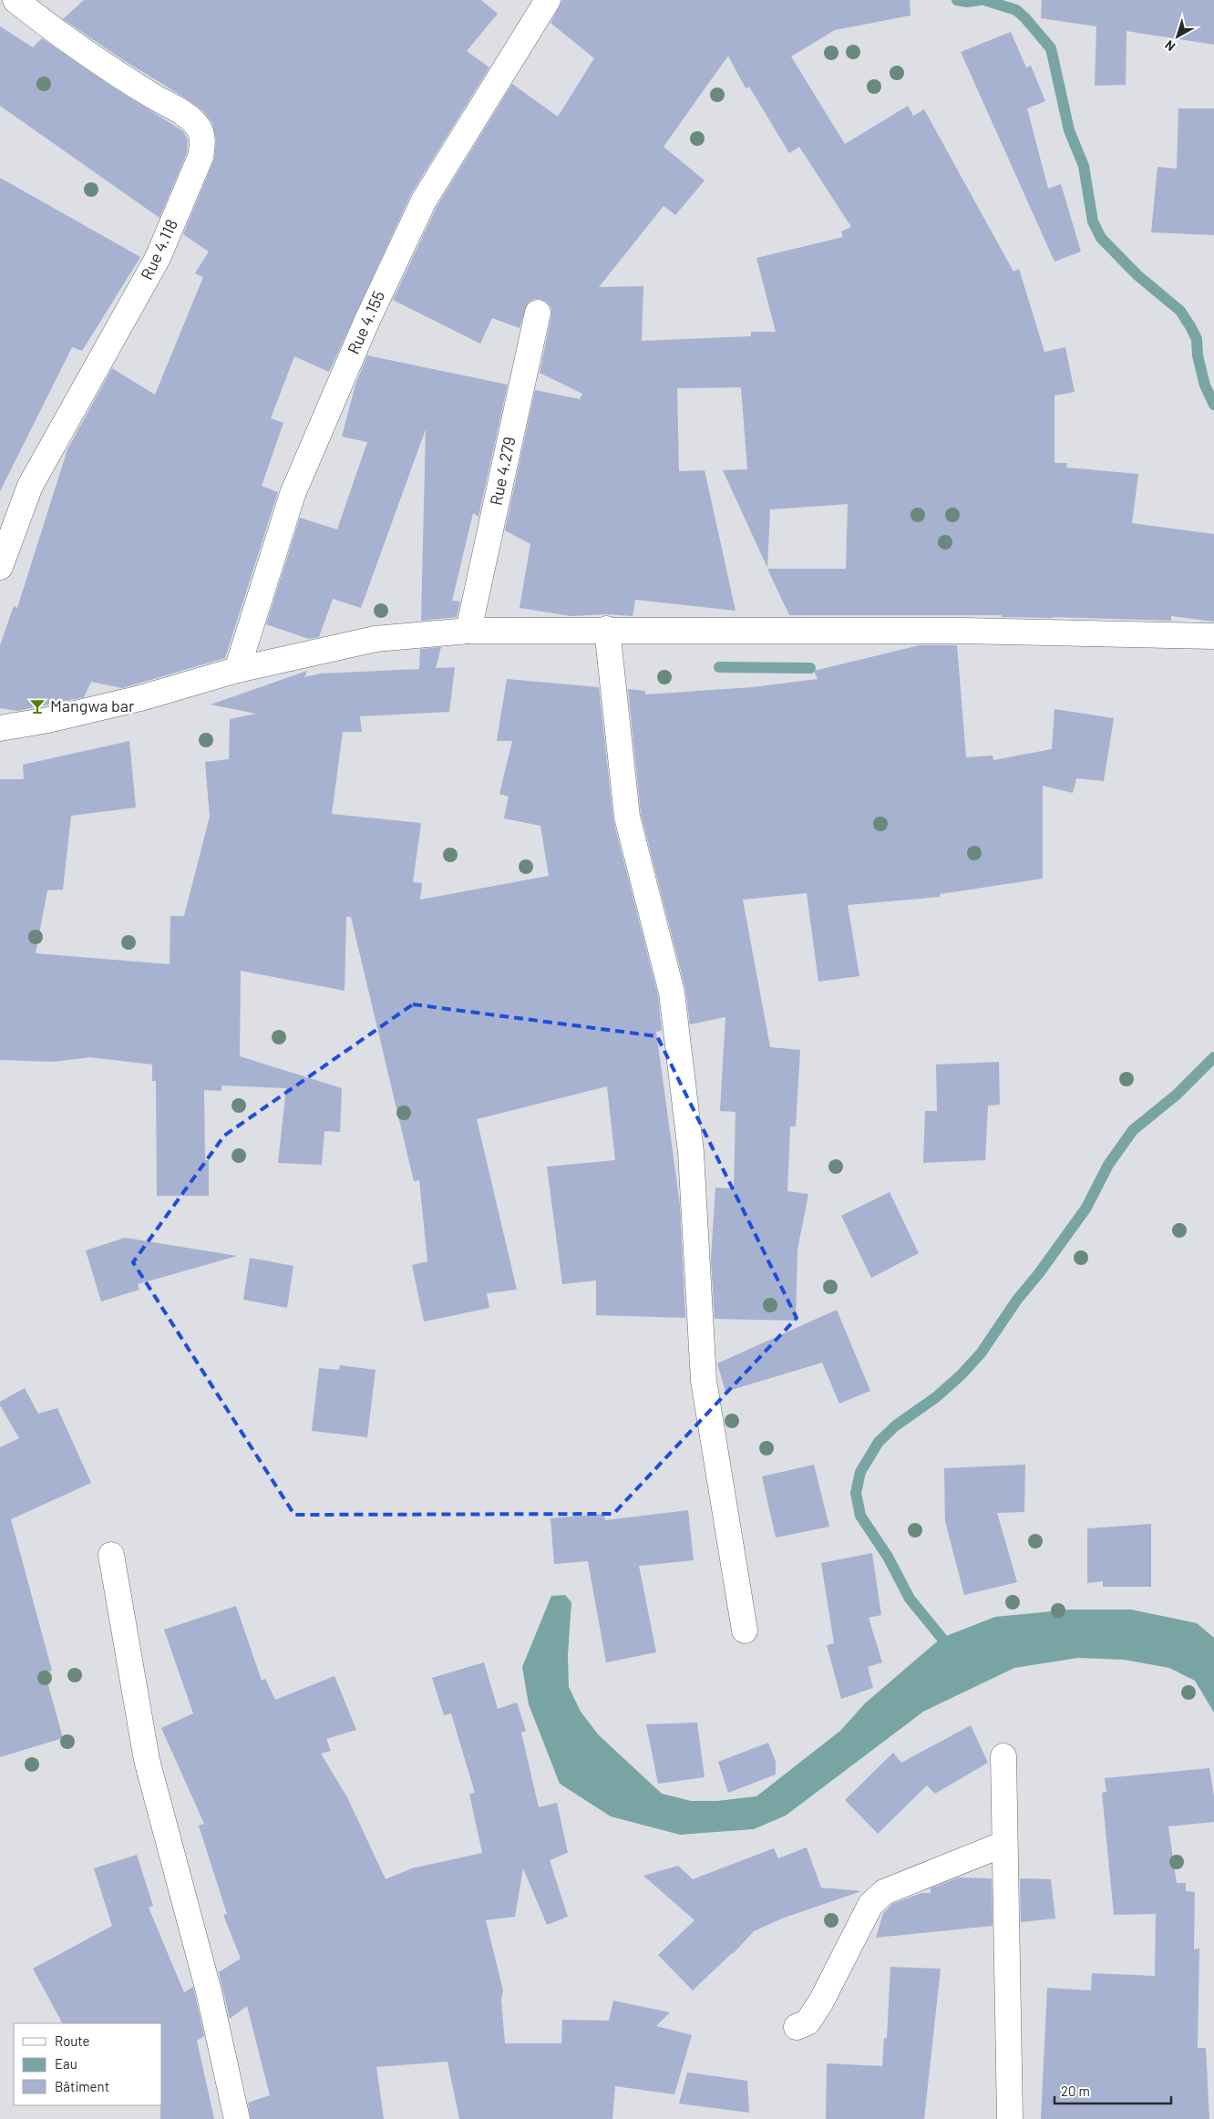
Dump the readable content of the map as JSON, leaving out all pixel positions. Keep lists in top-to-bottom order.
{
  "streets": {
    "street": ["Rue 4.118", "Rue 4.155", "Rue 4.279"]
  },
  "places": {
    "bar": ["Mangwa bar"]
  },
  "legend": ["Route", "Eau", "Bâtiment"],
  "scale_bar": "20 m",
  "north": "bottom left"
}
